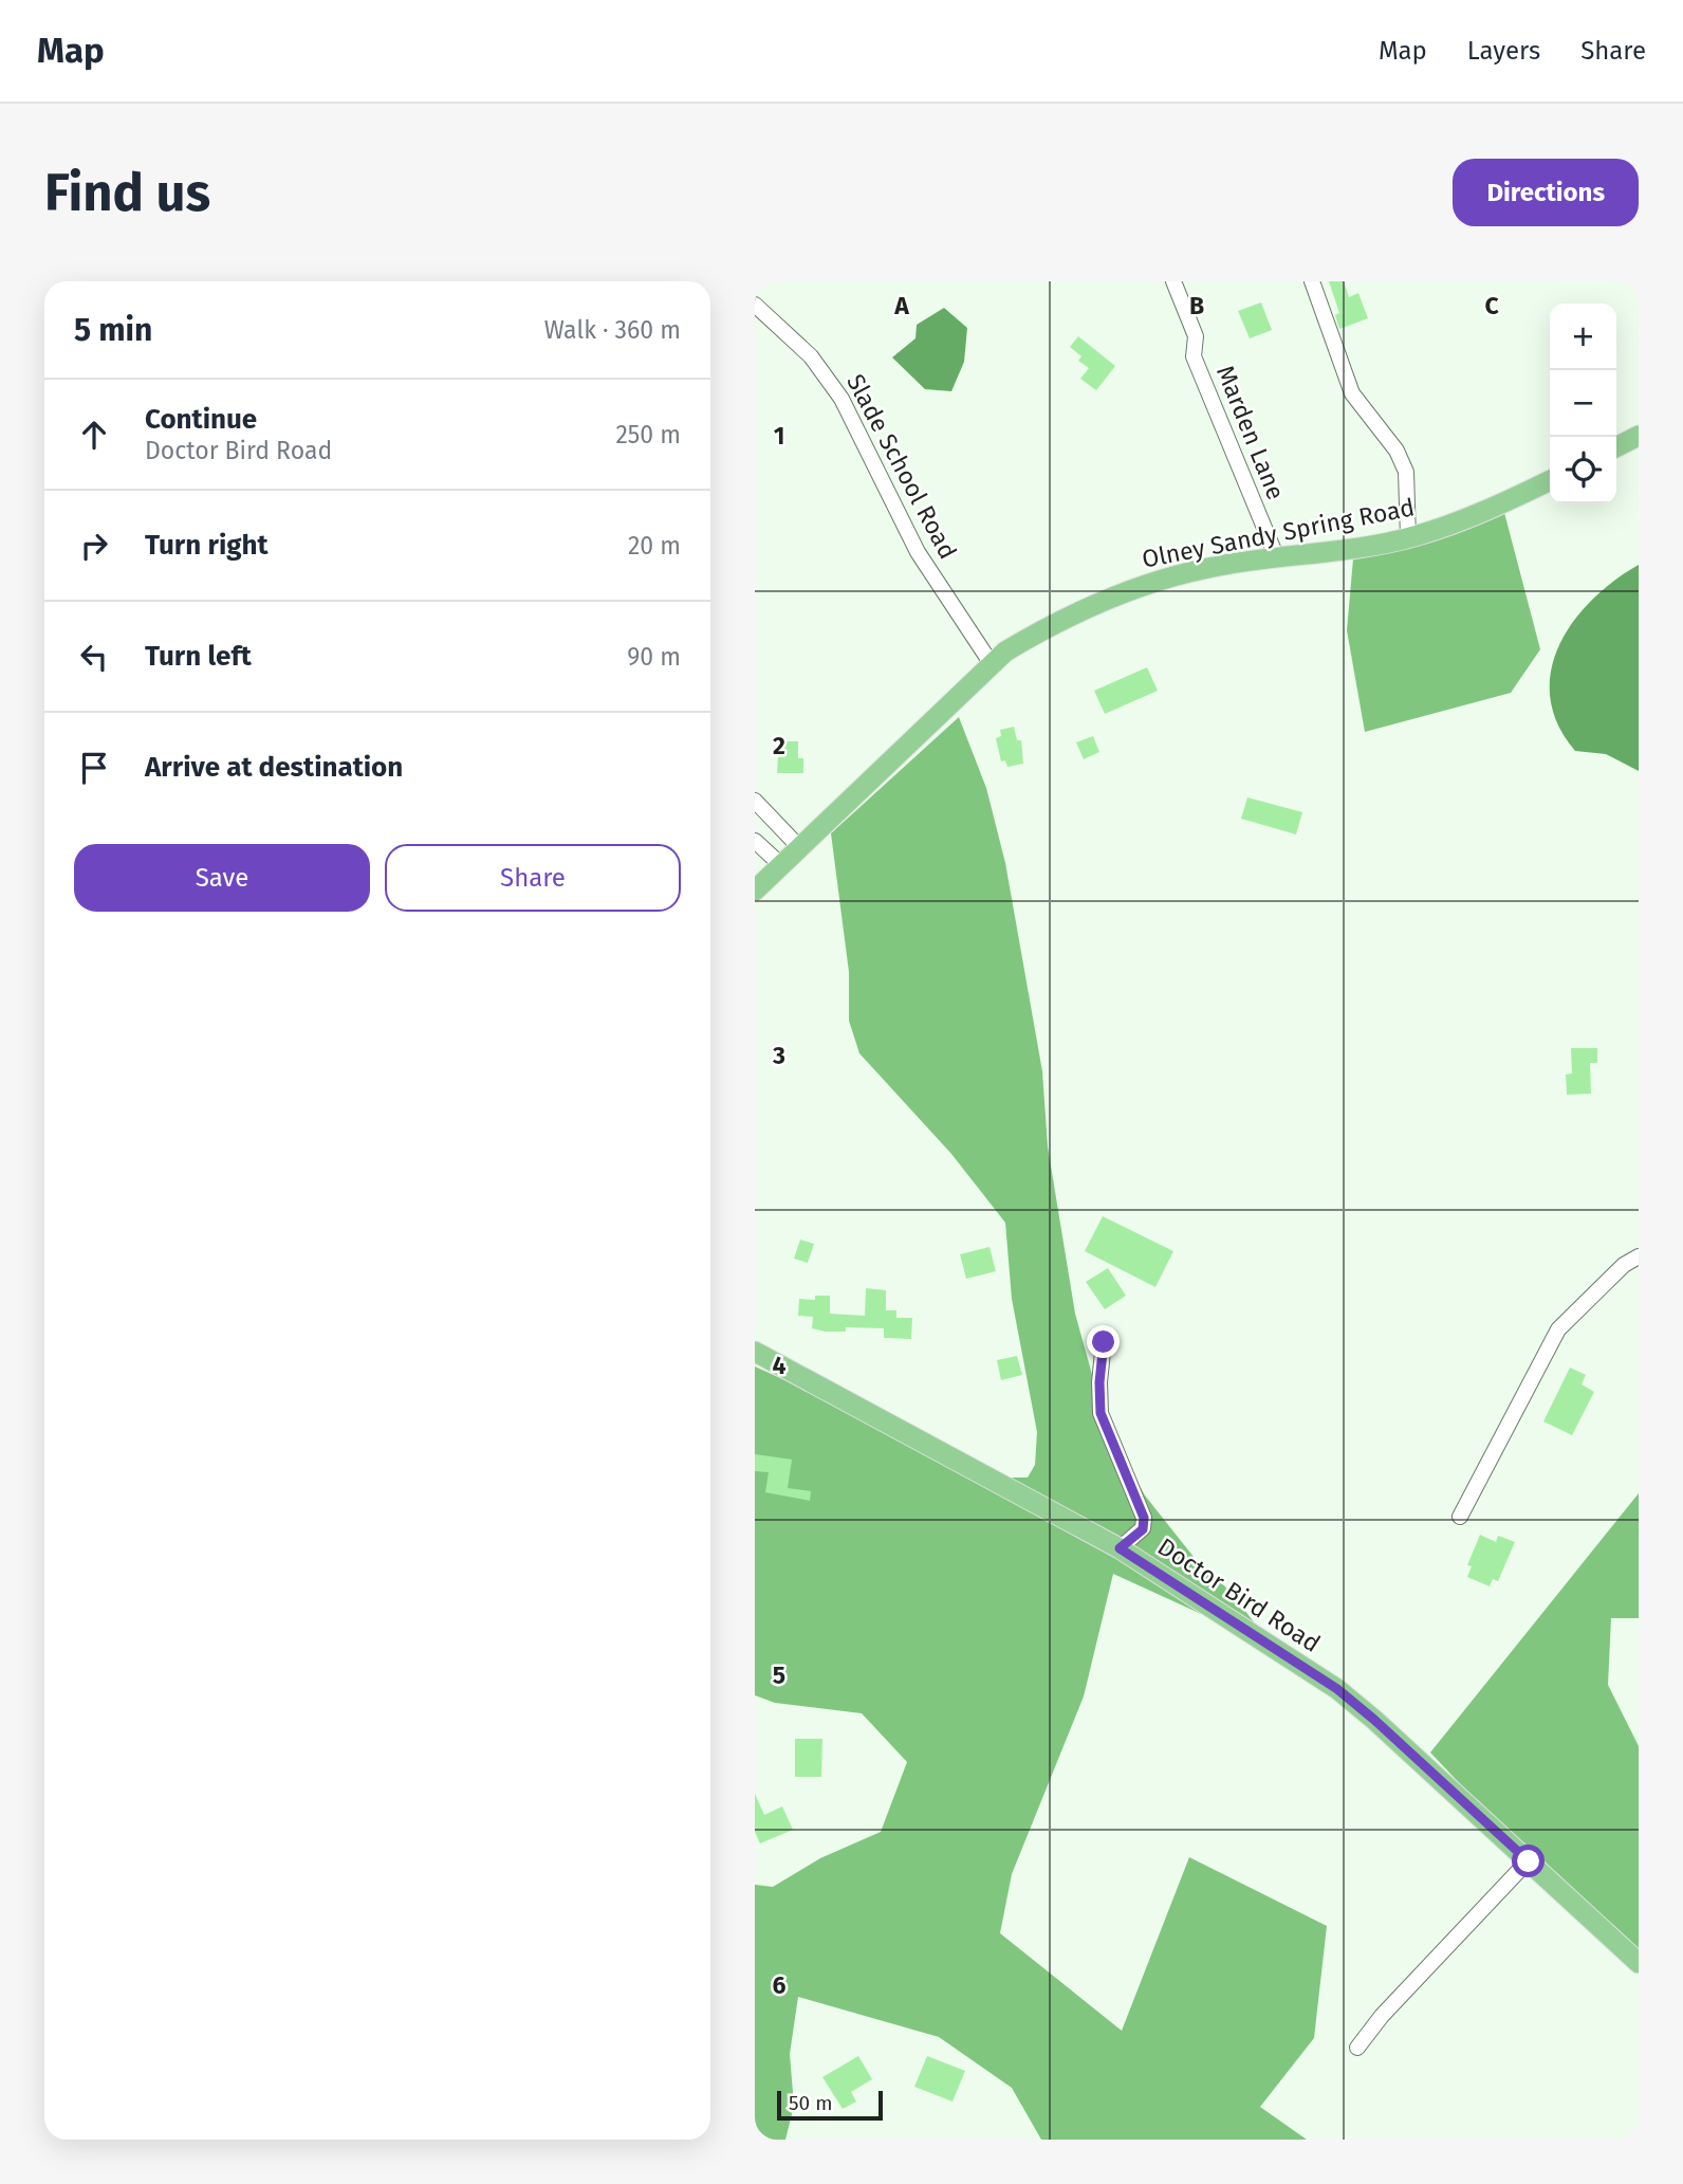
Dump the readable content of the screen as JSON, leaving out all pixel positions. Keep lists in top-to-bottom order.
{
  "streets": {
    "main road": ["Olney Sandy Spring Road", "Doctor Bird Road"],
    "street": ["Marden Lane", "Slade School Road"]
  },
  "crossings": [
    ["Marden Lane", "Olney Sandy Spring Road"],
    ["Slade School Road", "Olney Sandy Spring Road"]
  ],
  "scale_bar": "50 m",
  "page": {
    "header": "Map",
    "nav": ["Map", "Layers", "Share"],
    "buttons": [
      "Directions",
      ["Save", "Share"]
    ],
    "title": "Find us",
    "heading": ["5 min", "Walk · 360 m"],
    "map_buttons": ["+", "−"],
    "list": [
      ["Continue", "Doctor Bird Road", "250 m"],
      ["Turn right", "20 m"],
      ["Turn left", "90 m"],
      "Arrive at destination"
    ],
    "scale": "50 m"
  },
  "grid": {
    "columns": ["A", "B", "C"],
    "rows": [
      "1",
      "2",
      "3",
      "4",
      "5",
      "6"
    ]
  }
}
